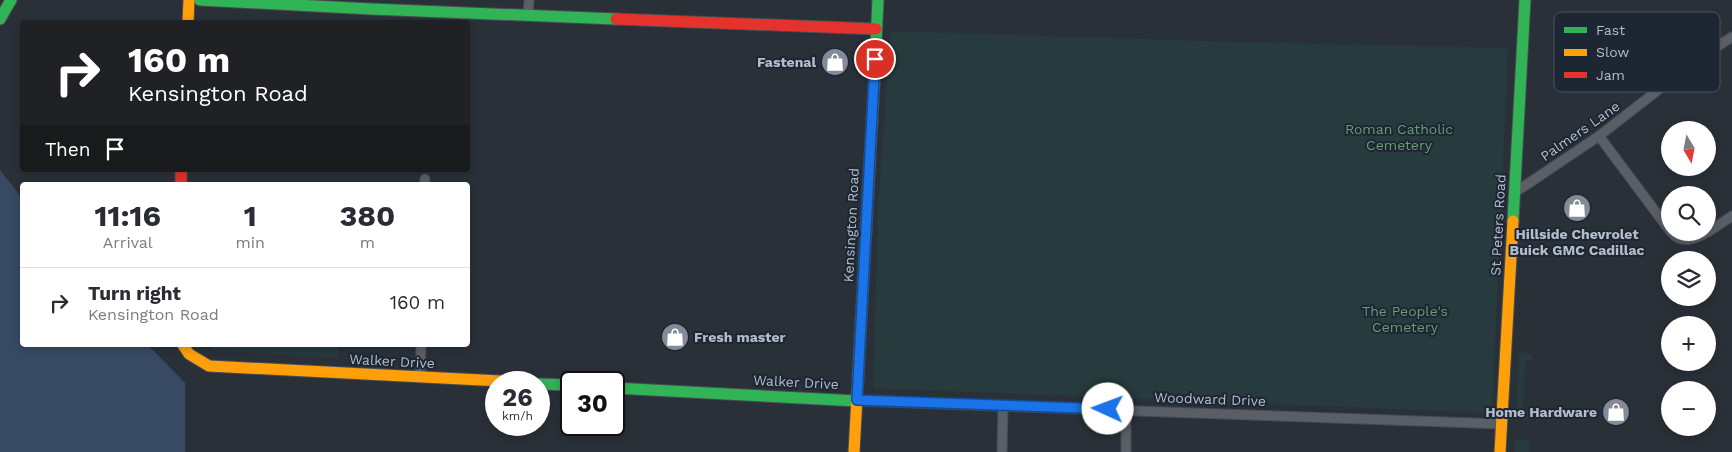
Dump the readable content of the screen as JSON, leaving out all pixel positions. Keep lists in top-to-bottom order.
{
  "streets": {
    "main road": ["Kensington Road", "St Peters Road", "Walker Drive"],
    "street": ["Palmers Lane", "Woodward Drive"]
  },
  "crossings": [
    ["Palmers Lane", "St Peters Road"],
    ["Kensington Road", "Walker Drive"],
    ["Kensington Road", "Woodward Drive"],
    ["St Peters Road", "Woodward Drive"],
    ["Walker Drive", "Woodward Drive"]
  ],
  "parks": ["Roman Catholic Cemetery", "The People's Cemetery"],
  "places": {
    "shop": [
      "Fastenal",
      "Hillside Chevrolet Buick GMC Cadillac",
      "Fresh master",
      "Home Hardware"
    ]
  },
  "legend": ["Fast", "Slow", "Jam"],
  "north": "bottom",
  "page": {
    "turn": ["160 m", "Kensington Road"],
    "map_buttons": ["+", "−"],
    "then": "Then",
    "eta": [
      "11:16",
      "Arrival",
      "1",
      "min",
      "380",
      "m"
    ],
    "list": [
      {
        "name": "Turn right",
        "note": "Kensington Road",
        "value": "160 m"
      }
    ],
    "speed": "26 km/h",
    "limit": "30"
  }
}
